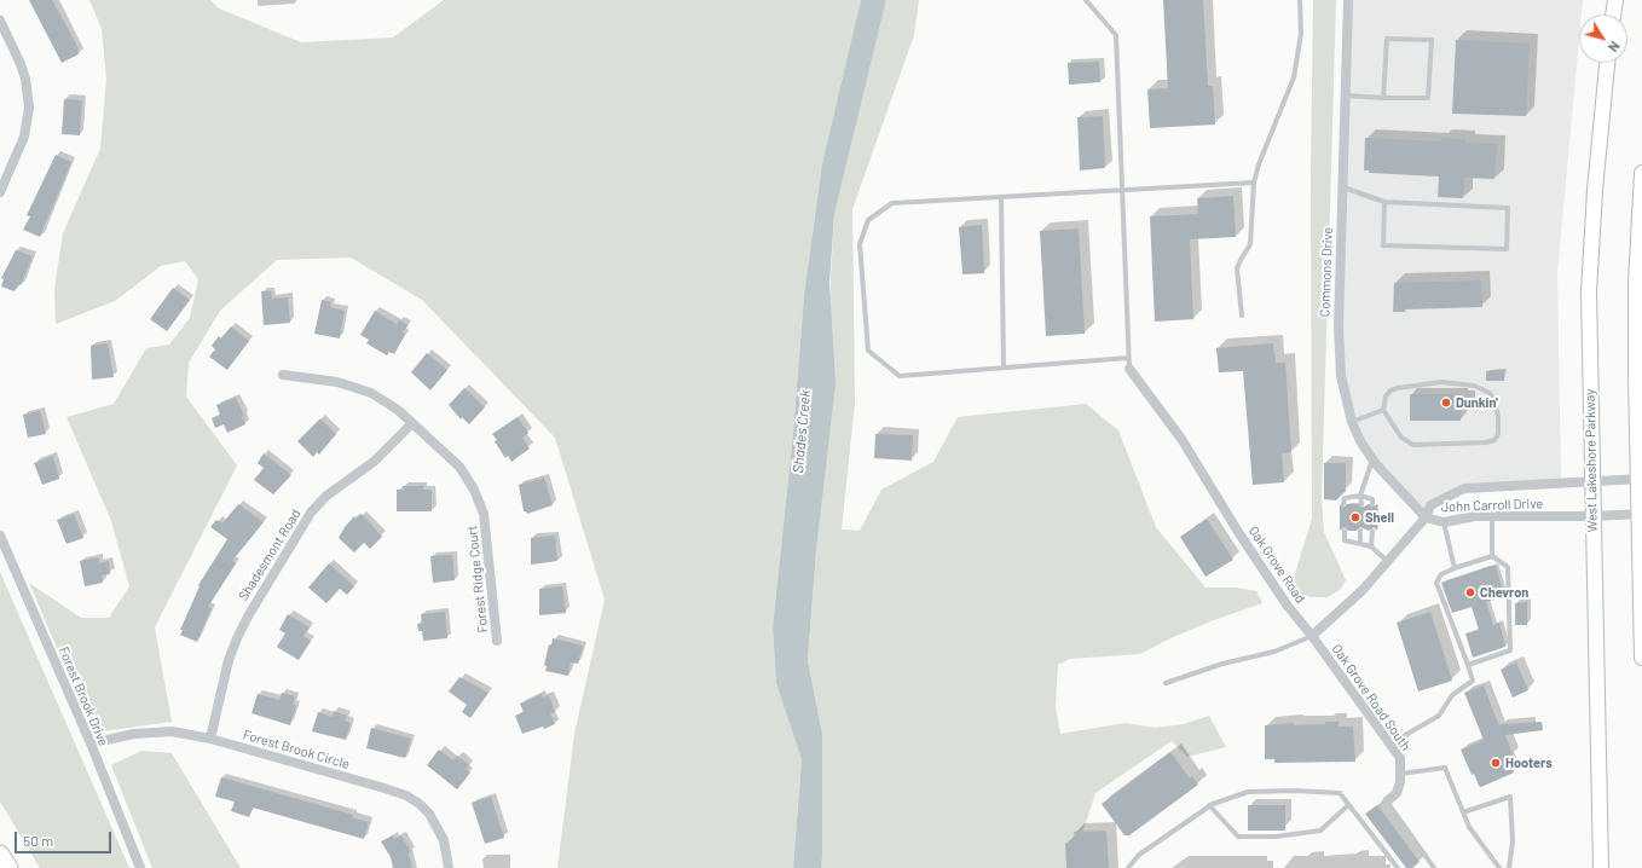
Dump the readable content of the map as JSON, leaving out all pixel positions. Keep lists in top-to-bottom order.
{
  "streets": {
    "main road": ["West Lakeshore Parkway"],
    "street": [
      "Commons Drive",
      "John Carroll Drive",
      "Shadesmont Road",
      "Oak Grove Road",
      "Forest Ridge Court",
      "Forest Brook Drive",
      "Oak Grove Road South",
      "Forest Brook Circle"
    ]
  },
  "crossings": [
    ["Commons Drive", "John Carroll Drive"],
    ["West Lakeshore Parkway", "John Carroll Drive"],
    ["Shadesmont Road", "Forest Ridge Court"],
    ["Shadesmont Road", "Forest Brook Circle"],
    ["Oak Grove Road", "Oak Grove Road South"],
    ["Forest Brook Drive", "Forest Brook Circle"]
  ],
  "water": ["Shades Creek"],
  "places": [
    "Dunkin'",
    "Shell",
    "Chevron",
    "Hooters"
  ],
  "scale_bar": "50 m",
  "north": "bottom right"
}
